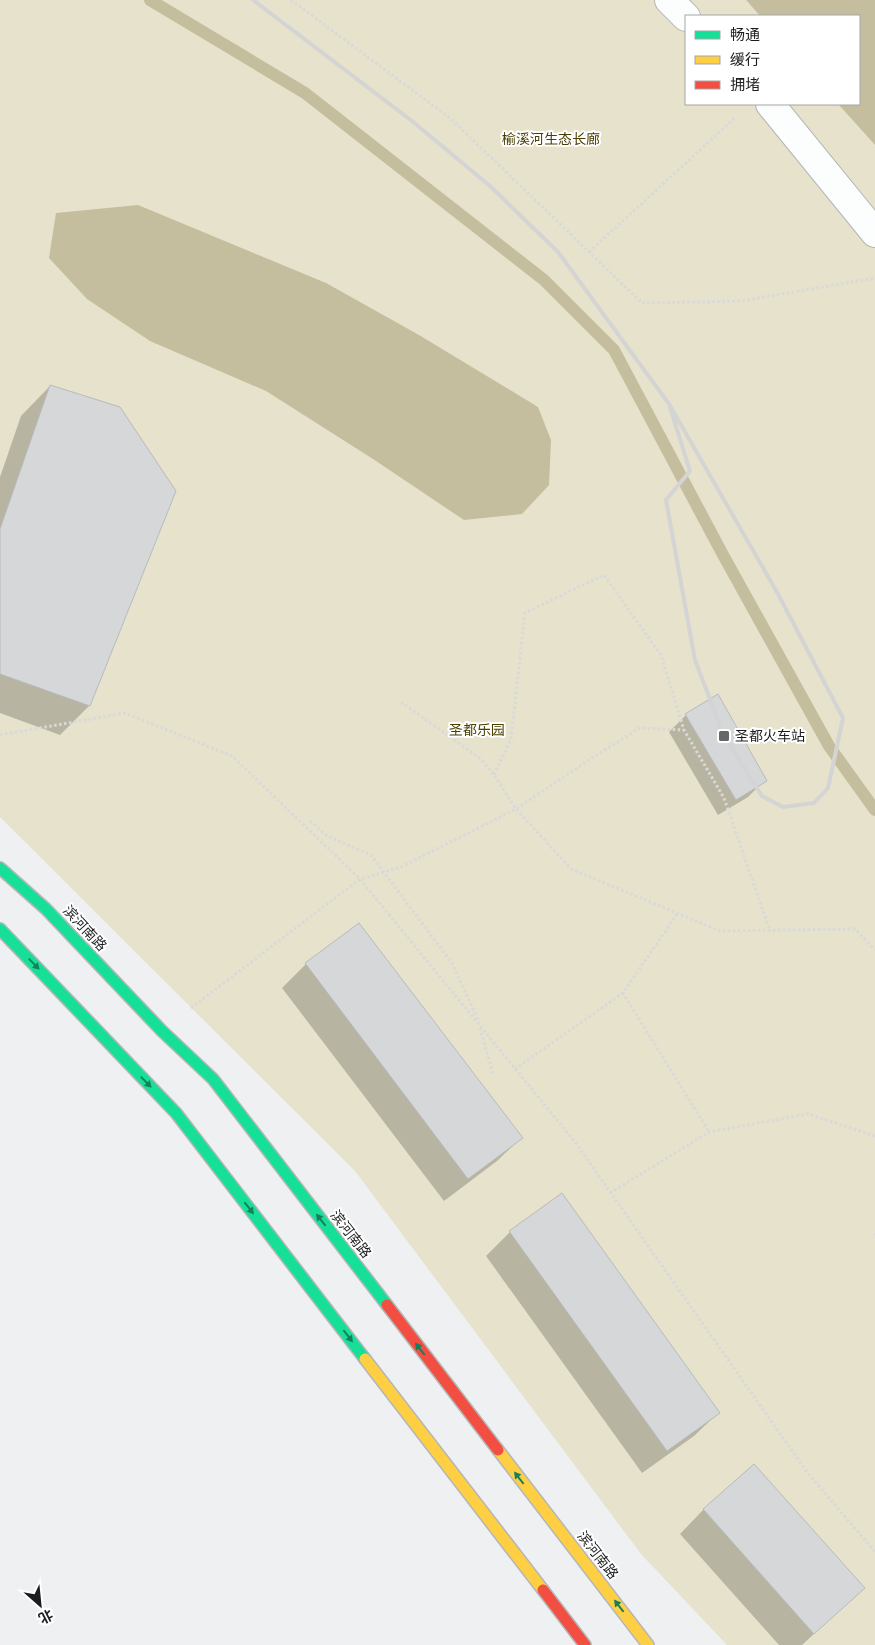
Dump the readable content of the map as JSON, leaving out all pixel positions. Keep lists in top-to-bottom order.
{
  "streets": {
    "main road": ["滨河南路"]
  },
  "parks": ["榆溪河生态长廊", "圣都乐园"],
  "places": {
    "transit": ["圣都火车站"]
  },
  "legend": ["畅通", "缓行", "拥堵"],
  "north": "bottom right"
}
